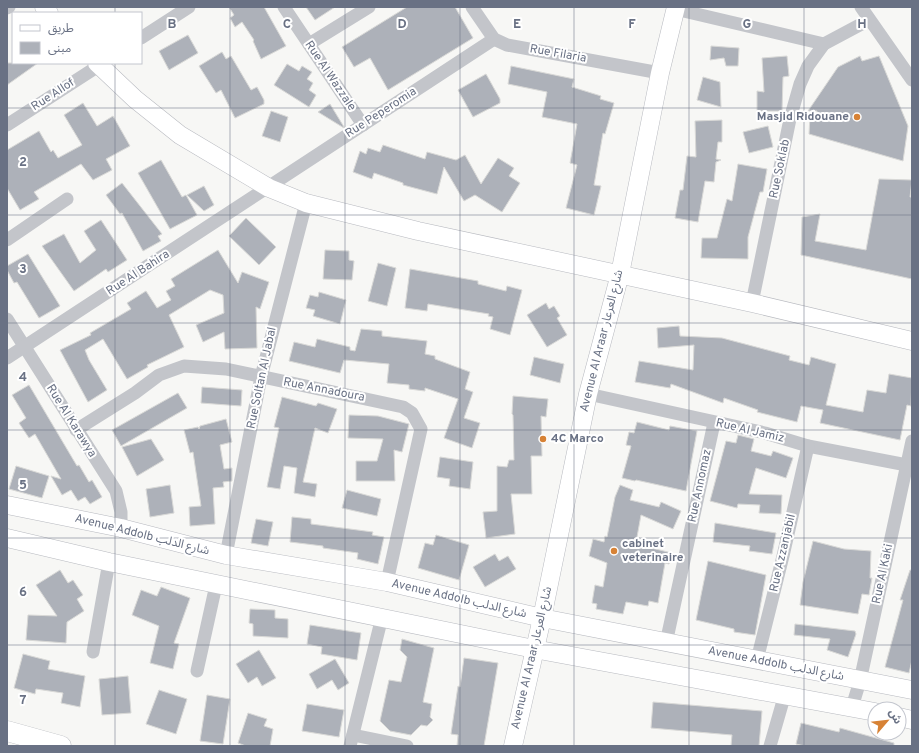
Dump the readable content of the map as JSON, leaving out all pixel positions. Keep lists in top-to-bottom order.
{
  "streets": {
    "street": [
      "Rue Filaria",
      "Rue Al Wazzale",
      "Rue Allof",
      "Rue Peperomia",
      "Rue Soklab",
      "Rue Al Bahira",
      "Avenue Al Araar شارع العرعار",
      "Rue Soltan Al Jabal",
      "Rue Annadoura",
      "Rue Al Karawya",
      "Rue Al Jamiz",
      "Rue Annomaz",
      "Avenue Addolb شارع الدلب",
      "Rue Azzanjabil",
      "Rue Al Kaki"
    ]
  },
  "crossings": [
    ["Rue Filaria", "Rue Peperomia"],
    ["Rue Filaria", "Avenue Al Araar شارع العرعار"],
    ["Rue Al Wazzale", "Rue Peperomia"],
    ["Rue Peperomia", "Rue Al Bahira"],
    ["Rue Al Bahira", "Rue Al Karawya"],
    ["Avenue Al Araar شارع العرعار", "Rue Al Jamiz"],
    ["Avenue Al Araar شارع العرعار", "Avenue Addolb شارع الدلب"],
    ["Rue Soltan Al Jabal", "Rue Annadoura"],
    ["Rue Soltan Al Jabal", "Avenue Addolb شارع الدلب"],
    ["Rue Annadoura", "Rue Al Karawya"],
    ["Rue Annadoura", "Avenue Addolb شارع الدلب"],
    ["Rue Al Karawya", "Avenue Addolb شارع الدلب"],
    ["Rue Al Jamiz", "Rue Annomaz"],
    ["Rue Al Jamiz", "Rue Azzanjabil"],
    ["Rue Al Jamiz", "Rue Al Kaki"],
    ["Rue Annomaz", "Avenue Addolb شارع الدلب"],
    ["Avenue Addolb شارع الدلب", "Rue Azzanjabil"],
    ["Avenue Addolb شارع الدلب", "Rue Al Kaki"]
  ],
  "places": ["Masjid Ridouane", "4C Marco", "cabinet veterinaire"],
  "legend": ["طريق", "مبنى"],
  "north": "top right",
  "grid": {
    "columns": [
      "B",
      "C",
      "D",
      "E",
      "F",
      "G",
      "H"
    ],
    "rows": [
      "2",
      "3",
      "4",
      "5",
      "6",
      "7"
    ]
  }
}
